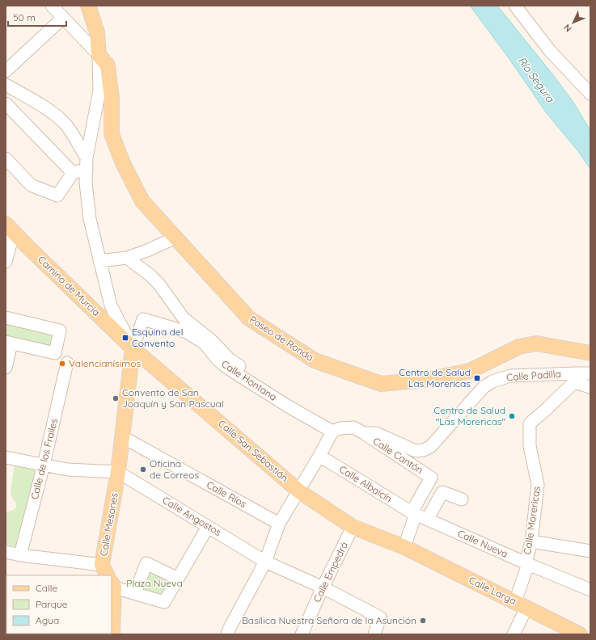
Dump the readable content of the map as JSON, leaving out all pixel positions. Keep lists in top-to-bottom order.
{
  "streets": {
    "main road": [
      "Camino de Murcia",
      "Paseo de Ronda",
      "Calle San Sebastián",
      "Calle Mesones",
      "Calle Larga"
    ],
    "street": [
      "Calle Padilla",
      "Calle Hontana",
      "Calle Cantón",
      "Calle de los Frailes",
      "Calle Albaicín",
      "Calle Ríos",
      "Calle Angostos",
      "Calle Morericas",
      "Calle Nueva",
      "Calle Empedrá"
    ]
  },
  "crossings": [
    ["Camino de Murcia", "Calle Hontana"],
    ["Camino de Murcia", "Calle San Sebastián"],
    ["Camino de Murcia", "Calle Mesones"],
    ["Calle Padilla", "Calle Cantón"],
    ["Calle Padilla", "Calle Morericas"],
    ["Calle Hontana", "Calle San Sebastián"],
    ["Calle Hontana", "Calle Mesones"],
    ["Calle San Sebastián", "Calle Mesones"],
    ["Calle San Sebastián", "Calle Empedrá"],
    ["Calle San Sebastián", "Calle Larga"],
    ["Calle Cantón", "Calle Albaicín"],
    ["Calle Cantón", "Calle Nueva"],
    ["Calle Albaicín", "Calle Nueva"],
    ["Calle Ríos", "Calle Mesones"],
    ["Calle Angostos", "Calle Mesones"],
    ["Calle Angostos", "Calle Empedrá"],
    ["Calle Morericas", "Calle Nueva"],
    ["Calle Morericas", "Calle Larga"],
    ["Calle Empedrá", "Calle Larga"]
  ],
  "water": ["Río Segura"],
  "parks": ["Plaza Nueva"],
  "places": {
    "transit": ["Esquina del Convento", "Centro de Salud Las Morericas"],
    "other": [
      "Valencianísimos",
      "Convento de San Joaquín y San Pascual",
      "Centro de Salud \"Las Morericas\"",
      "Oficina de Correos",
      "Basílica Nuestra Señora de la Asunción"
    ]
  },
  "legend": ["Calle", "Parque", "Agua"],
  "scale_bar": "50 m",
  "north": "bottom left"
}
